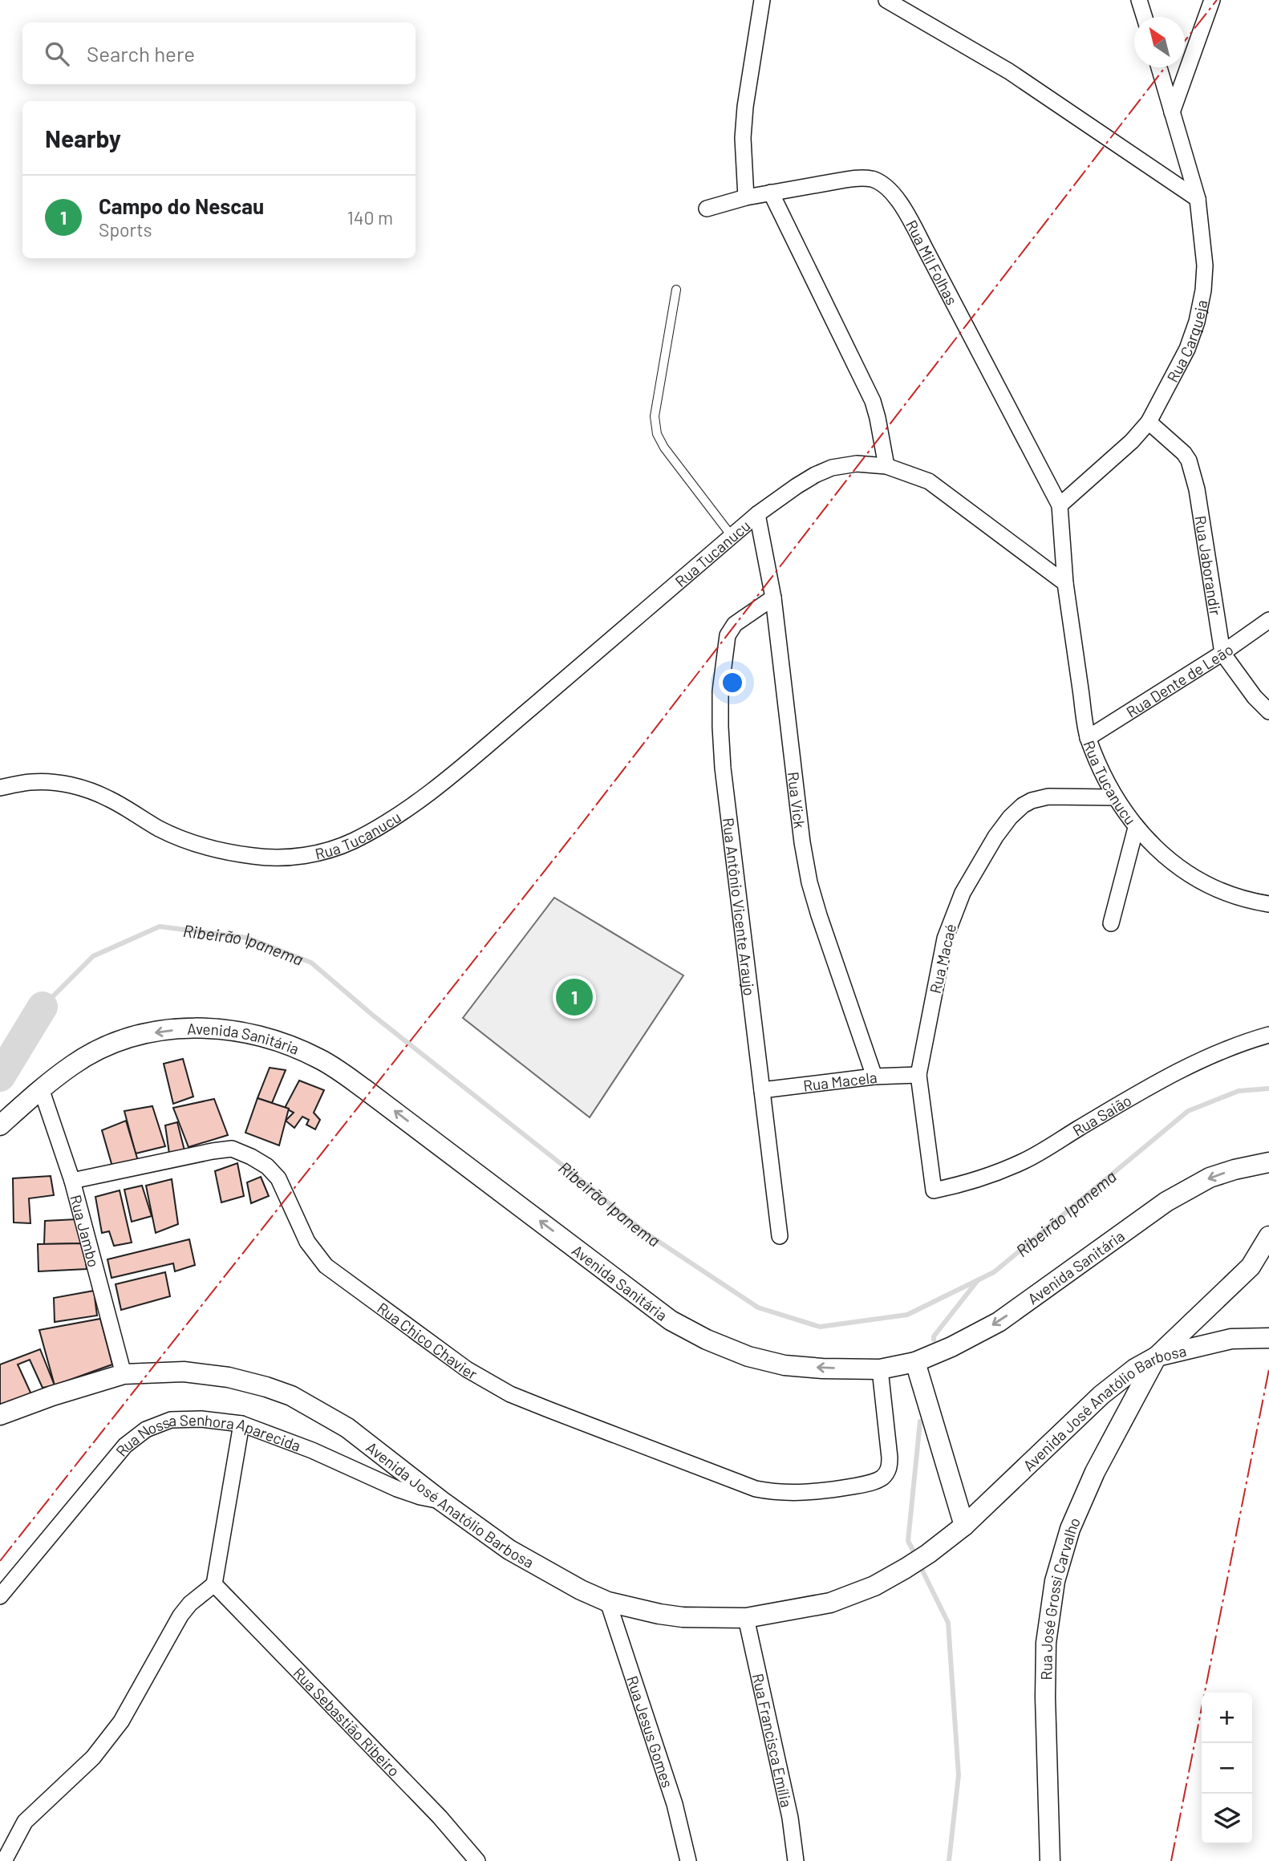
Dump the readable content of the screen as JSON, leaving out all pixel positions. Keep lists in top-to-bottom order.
{
  "streets": {
    "street": [
      "Rua Mil Folhas",
      "Rua Carqueja",
      "Rua Tucanucu",
      "Rua Jaborandir",
      "Rua Dente de Leão",
      "Rua Vick",
      "Rua Antônio Vicente Araujo",
      "Rua Macaé",
      "Avenida Sanitária",
      "Rua Macela",
      "Rua Saião",
      "Rua Jambo",
      "Rua Chico Chavier",
      "Avenida José Anatólio Barbosa",
      "Rua Nossa Senhora Aparecida",
      "Rua José Grossi Carvalho",
      "Rua Sebastião Ribeiro",
      "Rua Jesus Gomes",
      "Rua Francisca Emília"
    ]
  },
  "crossings": [
    ["Rua Mil Folhas", "Rua Carqueja"],
    ["Rua Carqueja", "Rua Jaborandir"],
    ["Rua Tucanucu", "Rua Dente de Leão"],
    ["Rua Tucanucu", "Rua Vick"],
    ["Rua Tucanucu", "Rua Macaé"],
    ["Rua Jaborandir", "Rua Dente de Leão"],
    ["Rua Vick", "Rua Antônio Vicente Araujo"],
    ["Rua Vick", "Rua Macela"],
    ["Rua Antônio Vicente Araujo", "Rua Macela"],
    ["Rua Macaé", "Rua Macela"],
    ["Rua Macaé", "Rua Saião"],
    ["Avenida Sanitária", "Rua Jambo"],
    ["Avenida Sanitária", "Rua Chico Chavier"],
    ["Rua Jambo", "Rua Chico Chavier"],
    ["Rua Jambo", "Avenida José Anatólio Barbosa"],
    ["Avenida José Anatólio Barbosa", "Rua Nossa Senhora Aparecida"],
    ["Avenida José Anatólio Barbosa", "Rua José Grossi Carvalho"],
    ["Avenida José Anatólio Barbosa", "Rua Jesus Gomes"],
    ["Avenida José Anatólio Barbosa", "Rua Francisca Emília"]
  ],
  "one_way": ["Avenida Sanitária"],
  "water": ["Ribeirão Ipanema"],
  "north": "top left",
  "page": {
    "search": "Search here",
    "heading": "Nearby",
    "list": [
      {
        "mark": "1",
        "name": "Campo do Nescau",
        "note": "Sports",
        "value": "140 m"
      }
    ],
    "pins": "1",
    "map_buttons": ["+", "−"]
  }
}
